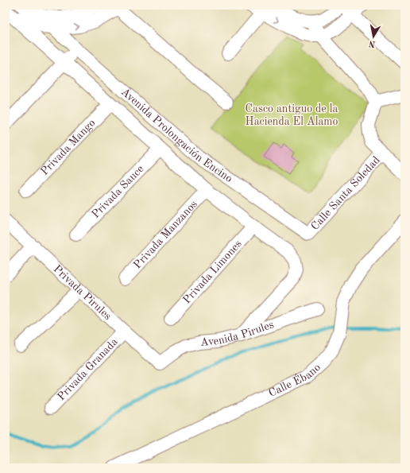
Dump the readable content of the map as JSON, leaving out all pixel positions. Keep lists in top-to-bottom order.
{
  "streets": {
    "street": [
      "Avenida Prolongación Encino",
      "Privada Mango",
      "Privada Sauce",
      "Calle Santa Soledad",
      "Privada Manzanos",
      "Privada Limones",
      "Privada Pirules",
      "Avenida Pirules",
      "Privada Granada",
      "Calle Ébano"
    ]
  },
  "crossings": [
    ["Avenida Prolongación Encino", "Calle Santa Soledad"],
    ["Privada Pirules", "Avenida Pirules"],
    ["Privada Pirules", "Privada Granada"]
  ],
  "parks": ["Casco antiguo de la Hacienda El Alamo"],
  "north": "bottom"
}
